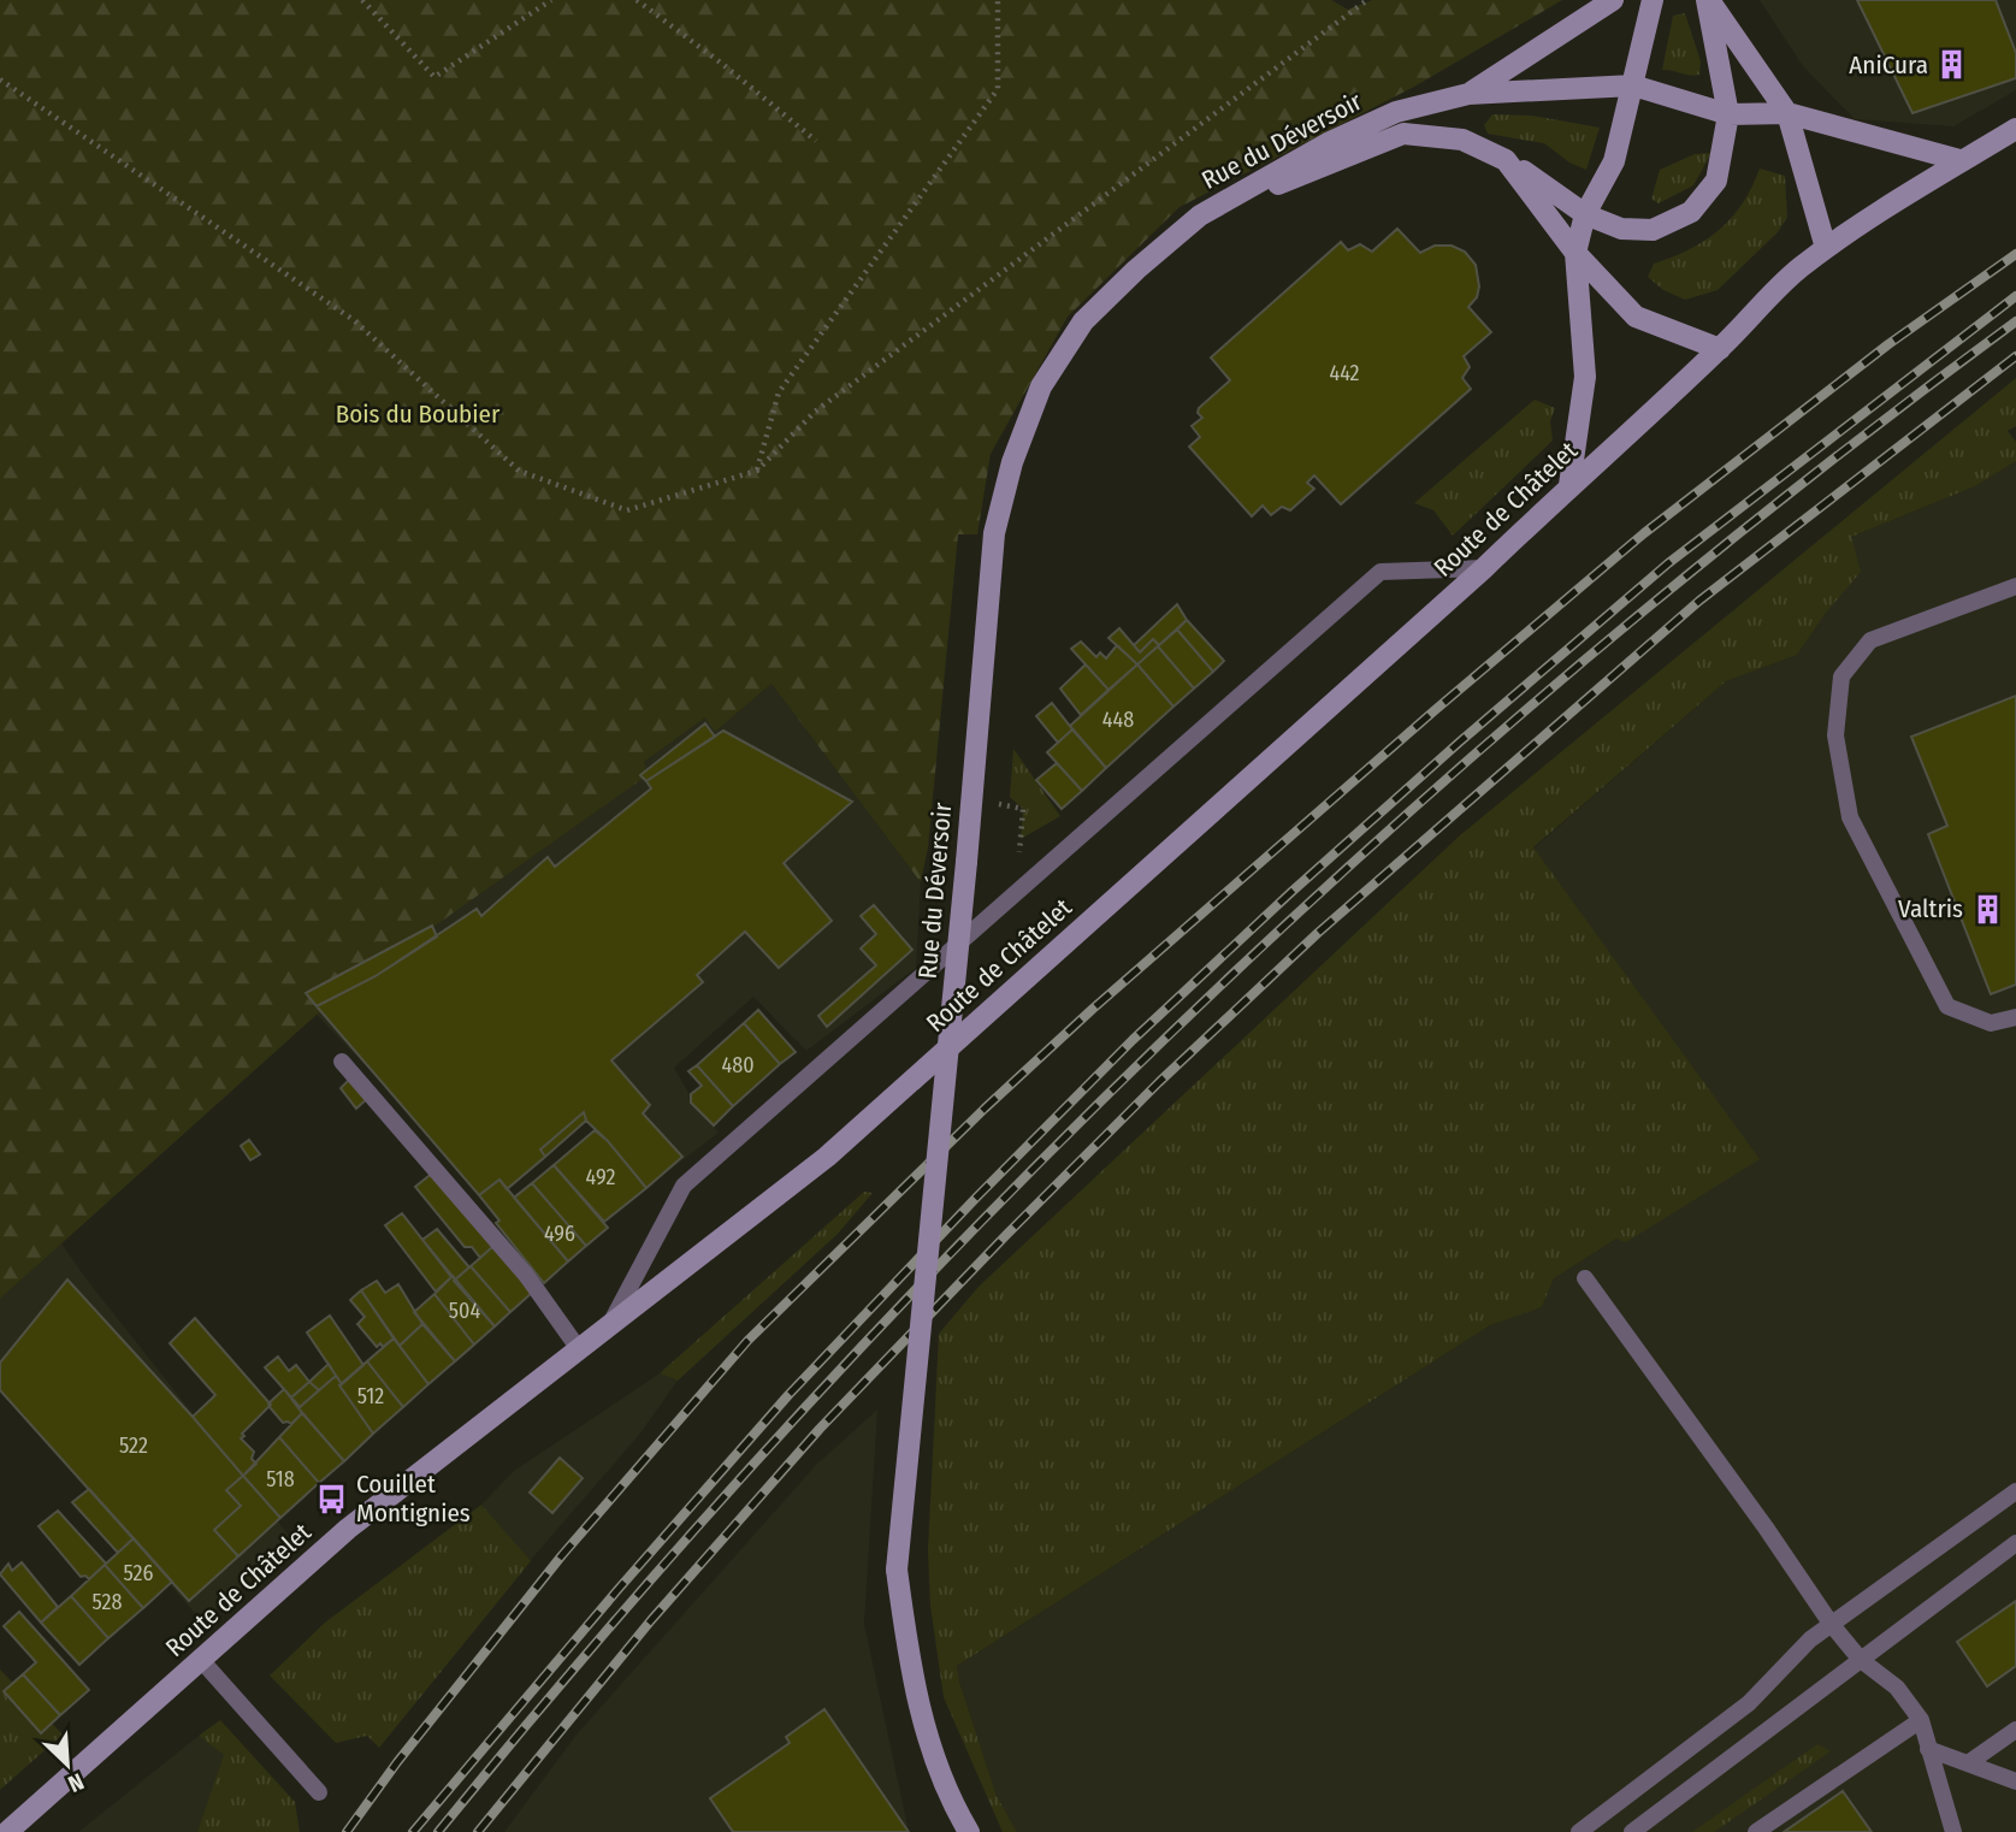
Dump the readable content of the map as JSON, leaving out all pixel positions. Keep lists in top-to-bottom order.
{
  "streets": {
    "main road": ["Rue du Déversoir", "Route de Châtelet"]
  },
  "crossings": [
    ["Rue du Déversoir", "Route de Châtelet"]
  ],
  "parks": ["Bois du Boubier"],
  "places": {
    "building": ["AniCura", "Valtris"],
    "bus stop": ["Couillet Montignies"]
  },
  "house_numbers": [
    "442",
    "448",
    "480",
    "492",
    "496",
    "504",
    "512",
    "522",
    "518",
    "526",
    "528"
  ],
  "north": "bottom right"
}
